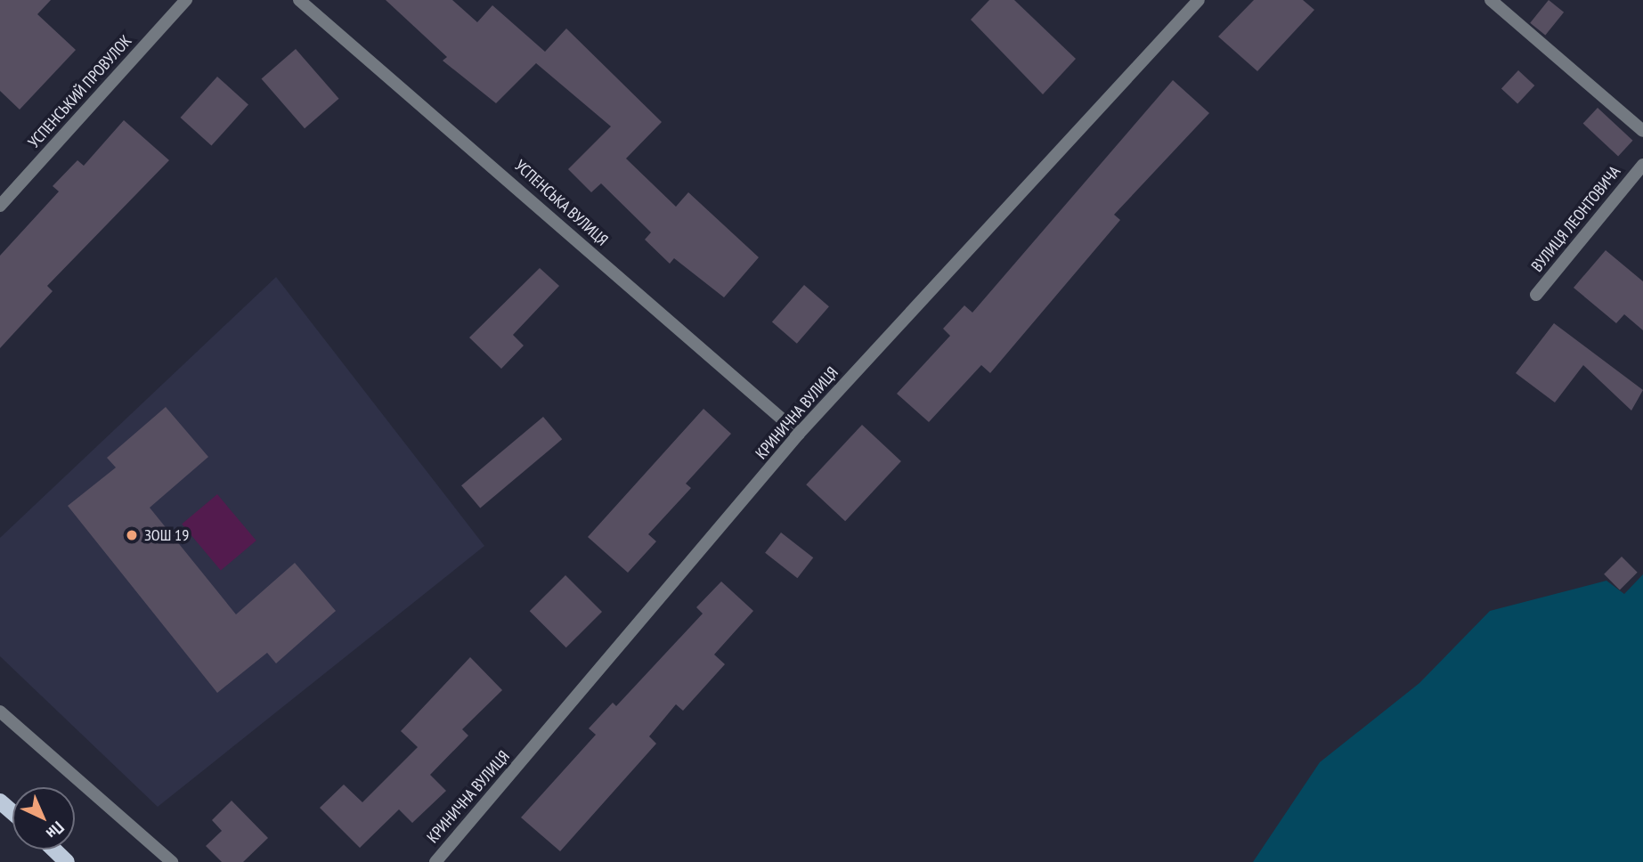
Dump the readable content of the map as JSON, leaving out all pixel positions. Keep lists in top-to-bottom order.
{
  "streets": {
    "street": [
      "УСПЕНСЬКИЙ ПРОВУЛОК",
      "УСПЕНСЬКА ВУЛИЦЯ",
      "ВУЛИЦЯ ЛЕОНТОВИЧА",
      "КРИНИЧНА ВУЛИЦЯ"
    ]
  },
  "crossings": [
    ["УСПЕНСЬКА ВУЛИЦЯ", "КРИНИЧНА ВУЛИЦЯ"]
  ],
  "places": ["ЗОШ 19"],
  "north": "bottom right"
}
